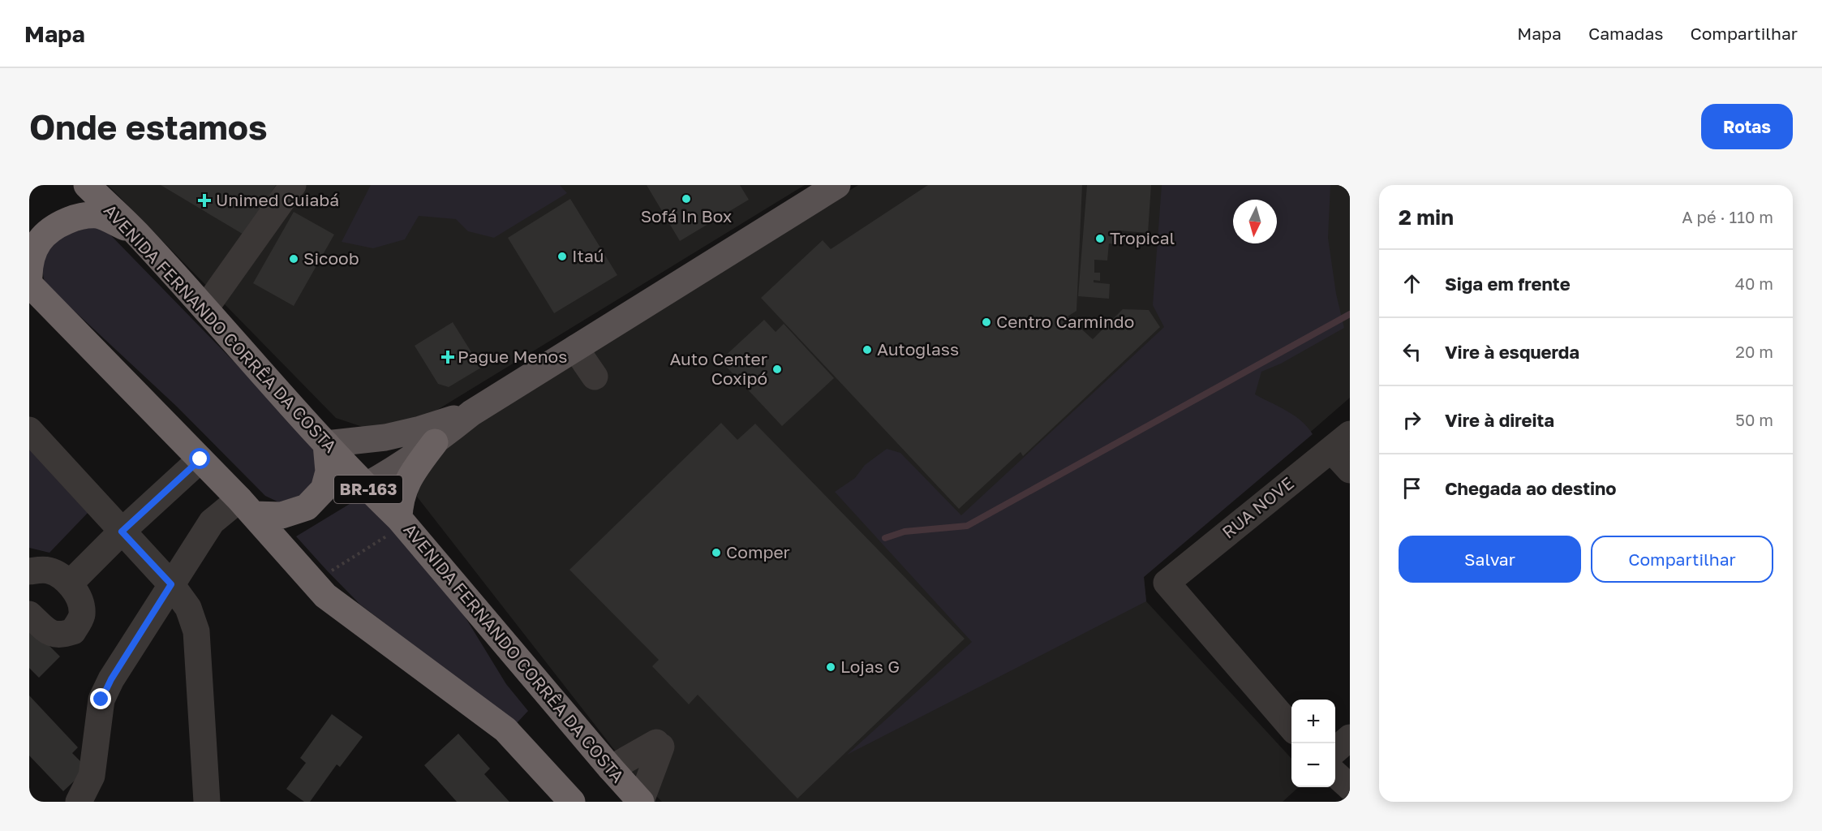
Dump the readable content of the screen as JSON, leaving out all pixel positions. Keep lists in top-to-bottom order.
{
  "streets": {
    "highway": ["AVENIDA FERNANDO CORRÊA DA COSTA", "BR-163"],
    "street": ["RUA NOVE"]
  },
  "places": {
    "other": [
      "Sofá In Box",
      "Tropical",
      "Itaú",
      "Sicoob",
      "Centro Carmindo",
      "Autoglass",
      "Auto Center Coxipó",
      "Comper",
      "Lojas G"
    ],
    "health": ["Unimed Cuiabá", "Pague Menos"]
  },
  "north": "bottom",
  "page": {
    "header": "Mapa",
    "nav": ["Mapa", "Camadas", "Compartilhar"],
    "buttons": [
      "Rotas",
      ["Salvar", "Compartilhar"]
    ],
    "title": "Onde estamos",
    "heading": ["2 min", "A pé · 110 m"],
    "list": [
      ["Siga em frente", "40 m"],
      ["Vire à esquerda", "20 m"],
      ["Vire à direita", "50 m"],
      "Chegada ao destino"
    ],
    "map_buttons": ["+", "−"]
  }
}
